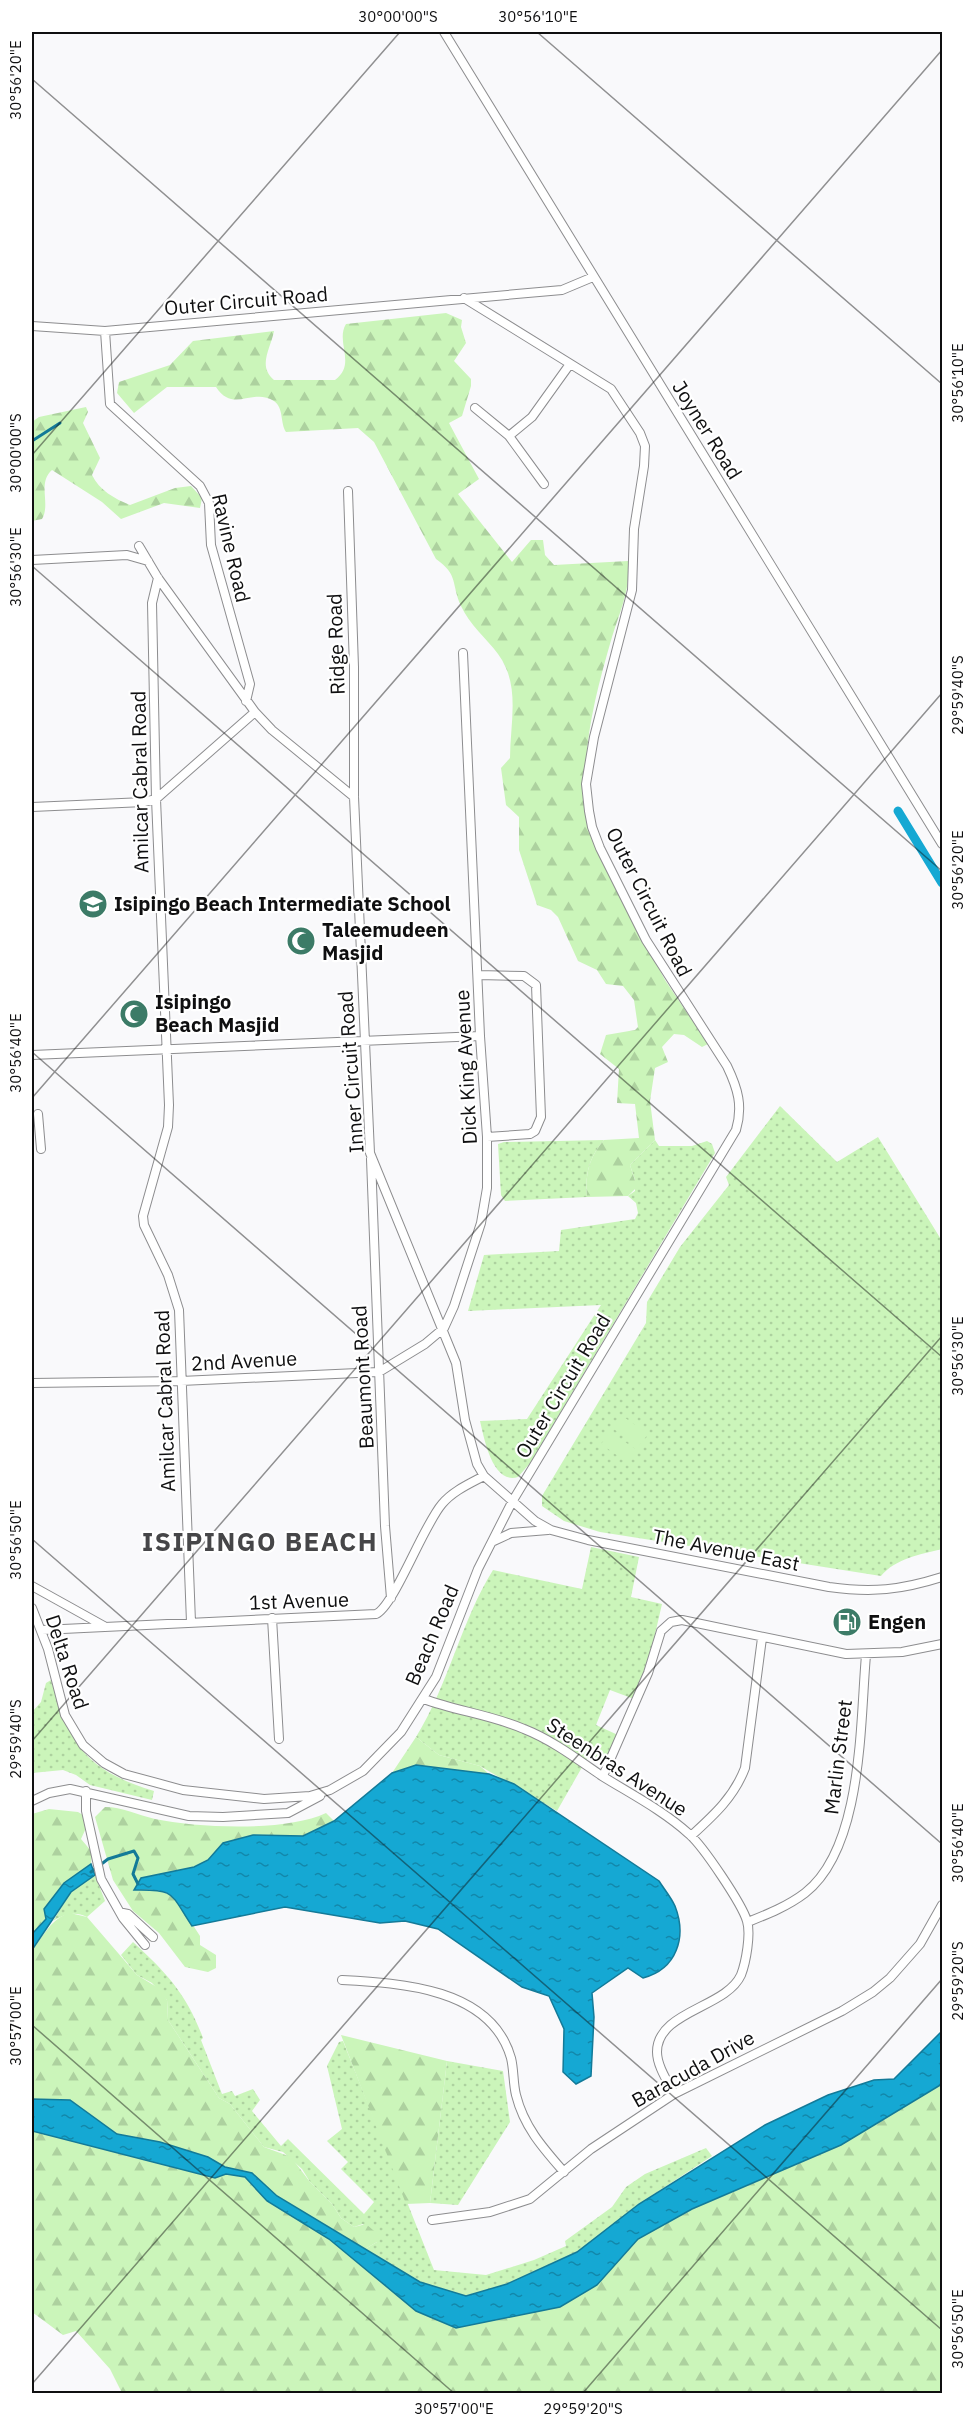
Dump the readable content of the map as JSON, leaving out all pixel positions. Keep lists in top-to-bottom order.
{
  "streets": {
    "street": [
      "Outer Circuit Road",
      "Joyner Road",
      "Ravine Road",
      "Ridge Road",
      "Amilcar Cabral Road",
      "Dick King Avenue",
      "Inner Circuit Road",
      "2nd Avenue",
      "Beaumont Road",
      "The Avenue East",
      "1st Avenue",
      "Beach Road",
      "Delta Road",
      "Marlin Street",
      "Steenbras Avenue",
      "Baracuda Drive"
    ]
  },
  "crossings": [
    ["Outer Circuit Road", "Joyner Road"],
    ["Outer Circuit Road", "Ravine Road"],
    ["Outer Circuit Road", "Inner Circuit Road"],
    ["Outer Circuit Road", "The Avenue East"],
    ["Outer Circuit Road", "Beach Road"],
    ["Ridge Road", "Inner Circuit Road"],
    ["Amilcar Cabral Road", "2nd Avenue"],
    ["Amilcar Cabral Road", "1st Avenue"],
    ["Dick King Avenue", "Inner Circuit Road"],
    ["Dick King Avenue", "2nd Avenue"],
    ["Inner Circuit Road", "2nd Avenue"],
    ["Inner Circuit Road", "Beaumont Road"],
    ["Inner Circuit Road", "The Avenue East"],
    ["Inner Circuit Road", "1st Avenue"],
    ["Inner Circuit Road", "Beach Road"],
    ["2nd Avenue", "Beaumont Road"],
    ["Beaumont Road", "1st Avenue"],
    ["The Avenue East", "Beach Road"],
    ["1st Avenue", "Delta Road"],
    ["Beach Road", "Delta Road"],
    ["Beach Road", "Steenbras Avenue"],
    ["Marlin Street", "Steenbras Avenue"]
  ],
  "districts": ["ISIPINGO BEACH"],
  "places": {
    "school or university": ["Isipingo Beach Intermediate School"],
    "mosque": ["Taleemudeen Masjid", "Isipingo Beach Masjid"],
    "fuel station": ["Engen"]
  },
  "coordinates": [
    "30°00'00\"S",
    "30°56'10\"E",
    "30°56'20\"E",
    "30°56'30\"E",
    "29°59'40\"S",
    "30°56'40\"E",
    "30°56'50\"E",
    "29°59'20\"S",
    "30°57'00\"E"
  ]
}
